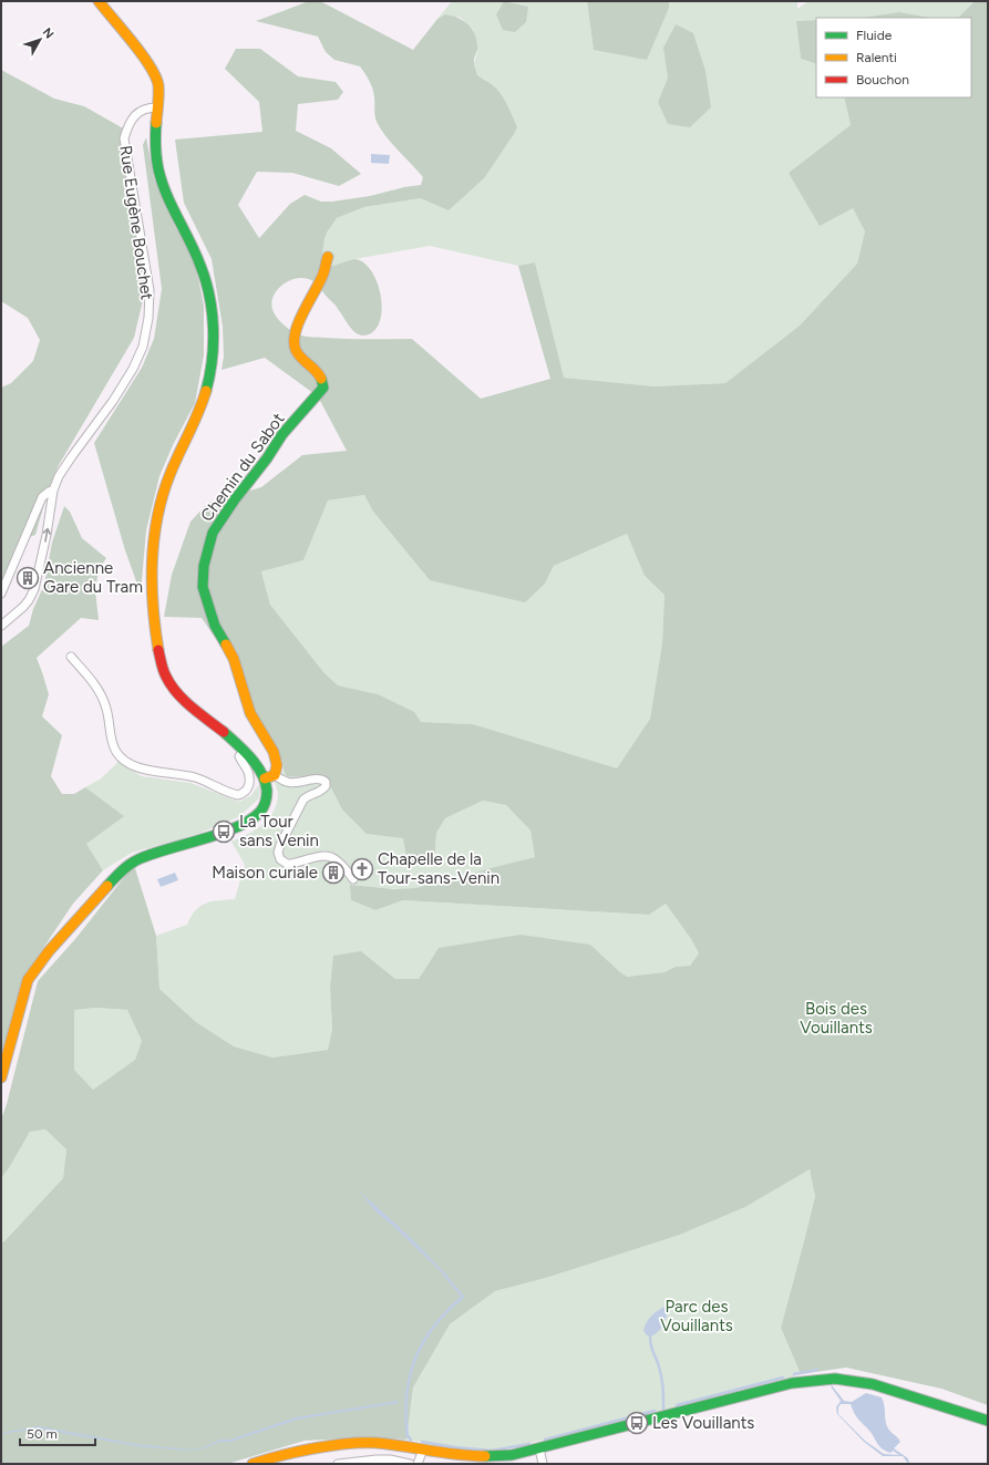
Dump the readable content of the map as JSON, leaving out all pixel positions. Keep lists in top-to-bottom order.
{
  "streets": {
    "main road": ["Chemin du Sabot"],
    "street": ["Rue Eugène Bouchet"]
  },
  "parks": ["Bois des Vouillants", "Parc des Vouillants"],
  "places": {
    "building": ["Ancienne Gare du Tram", "Maison curiale"],
    "bus stop": ["La Tour sans Venin", "Les Vouillants"],
    "church": ["Chapelle de la Tour-sans-Venin"]
  },
  "legend": ["Fluide", "Ralenti", "Bouchon"],
  "scale_bar": "50 m",
  "north": "top right"
}
